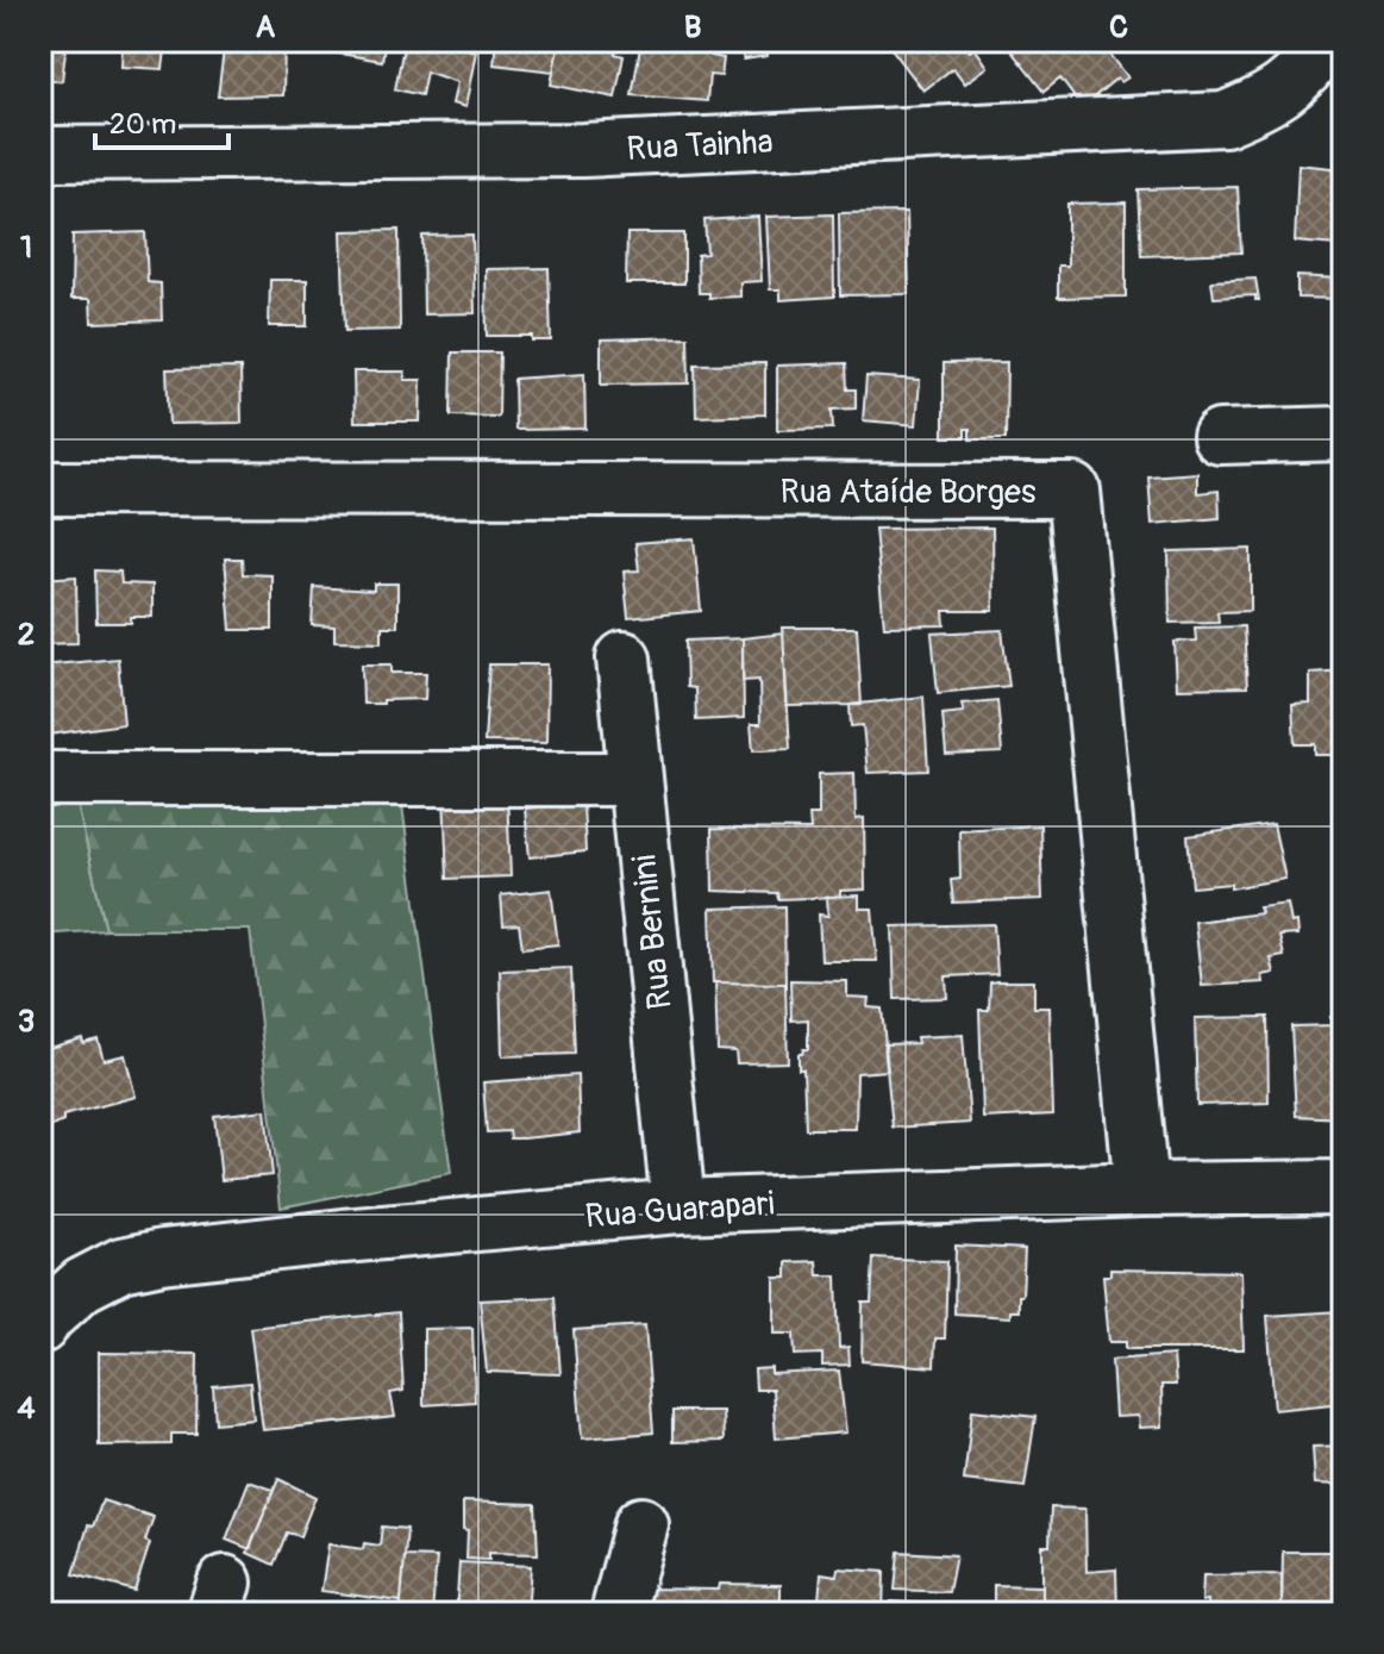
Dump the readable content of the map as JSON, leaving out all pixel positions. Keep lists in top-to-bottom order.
{
  "streets": {
    "street": [
      "Rua Tainha",
      "Rua Ataíde Borges",
      "Rua Bernini",
      "Rua Guarapari"
    ]
  },
  "crossings": [
    ["Rua Ataíde Borges", "Rua Guarapari"],
    ["Rua Bernini", "Rua Guarapari"]
  ],
  "scale_bar": "20 m",
  "grid": {
    "columns": ["A", "B", "C"],
    "rows": [
      "1",
      "2",
      "3",
      "4"
    ]
  }
}
